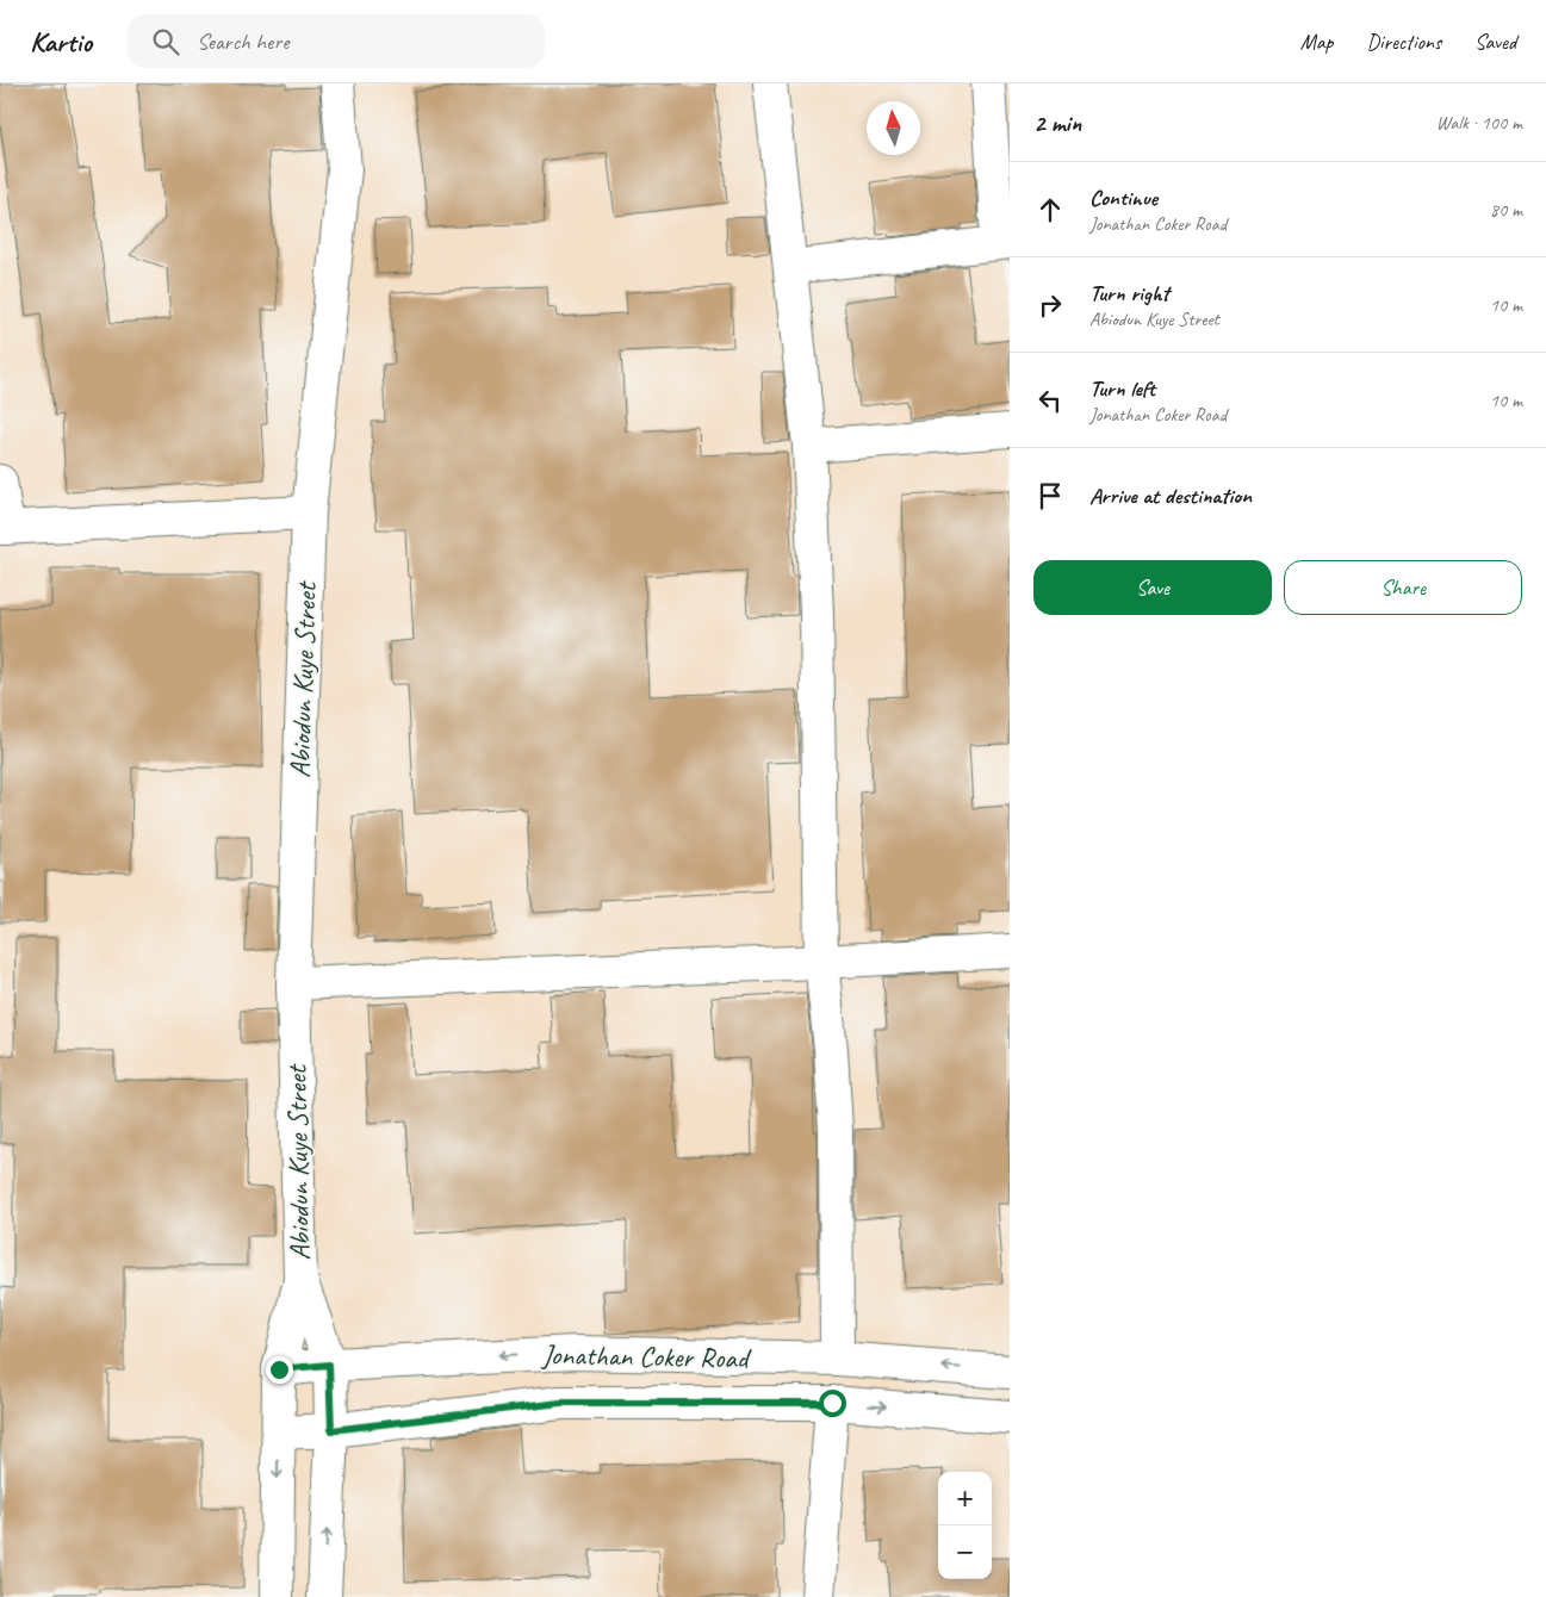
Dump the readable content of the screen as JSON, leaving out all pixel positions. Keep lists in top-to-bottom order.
{
  "streets": {
    "street": ["Abiodun Kuye Street", "Jonathan Coker Road"]
  },
  "crossings": [
    ["Abiodun Kuye Street", "Jonathan Coker Road"]
  ],
  "north": "top",
  "page": {
    "header": "Kartio",
    "search": "Search here",
    "nav": ["Map", "Directions", "Saved"],
    "heading": ["2 min", "Walk · 100 m"],
    "list": [
      ["Continue", "Jonathan Coker Road", "80 m"],
      ["Turn right", "Abiodun Kuye Street", "10 m"],
      ["Turn left", "Jonathan Coker Road", "10 m"],
      "Arrive at destination"
    ],
    "buttons": ["Save", "Share"],
    "map_buttons": ["+", "−"]
  }
}
